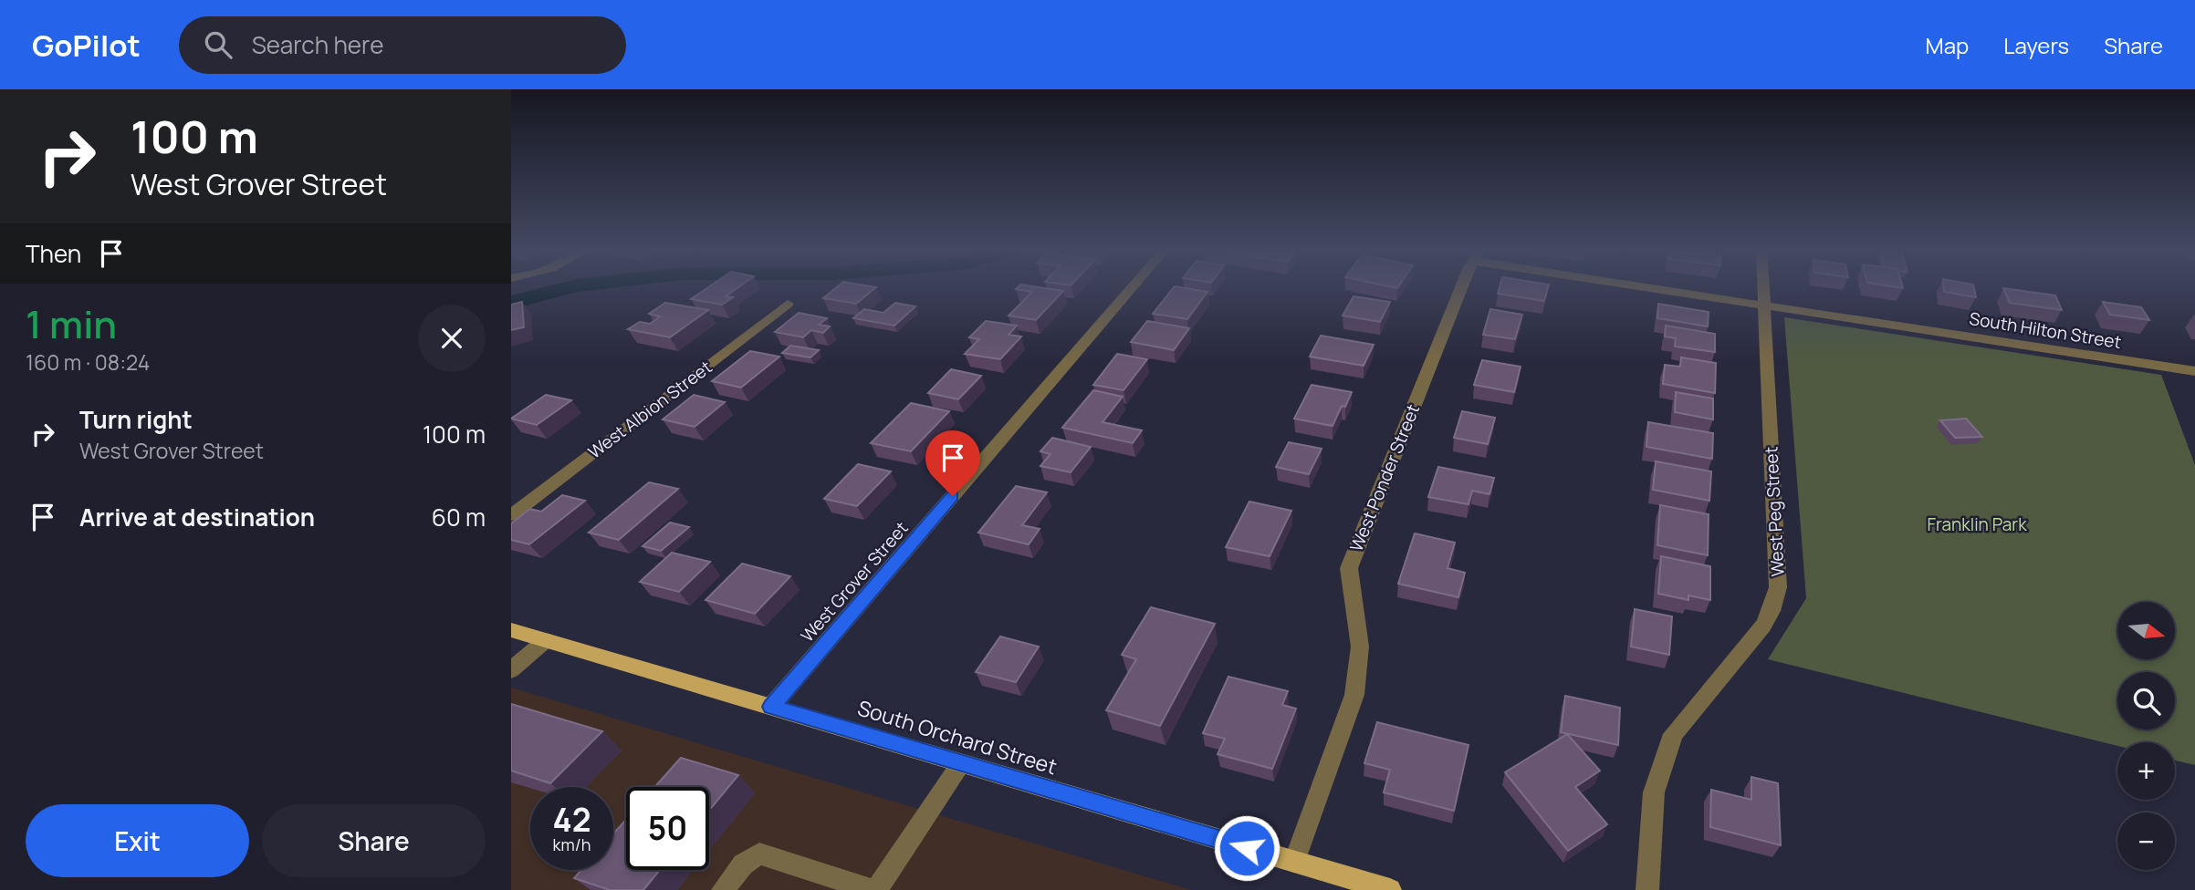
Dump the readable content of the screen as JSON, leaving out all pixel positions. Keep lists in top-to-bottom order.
{
  "streets": {
    "main road": ["South Orchard Street"],
    "street": [
      "South Hilton Street",
      "West Albion Street",
      "West Ponder Street",
      "West Peg Street",
      "West Grover Street"
    ]
  },
  "crossings": [
    ["South Hilton Street", "West Peg Street"],
    ["West Ponder Street", "South Orchard Street"],
    ["West Grover Street", "South Orchard Street"]
  ],
  "parks": ["Franklin Park"],
  "north": "right",
  "page": {
    "header": "GoPilot",
    "search": "Search here",
    "nav": ["Map", "Layers", "Share"],
    "turn": ["100 m", "West Grover Street"],
    "then": "Then",
    "heading": ["1 min", "160 m · 08:24"],
    "list": [
      {
        "name": "Turn right",
        "note": "West Grover Street",
        "value": "100 m"
      },
      {
        "name": "Arrive at destination",
        "value": "60 m"
      }
    ],
    "map_buttons": ["+", "−"],
    "speed": "42 km/h",
    "limit": "50",
    "buttons": ["Exit", "Share"]
  }
}
